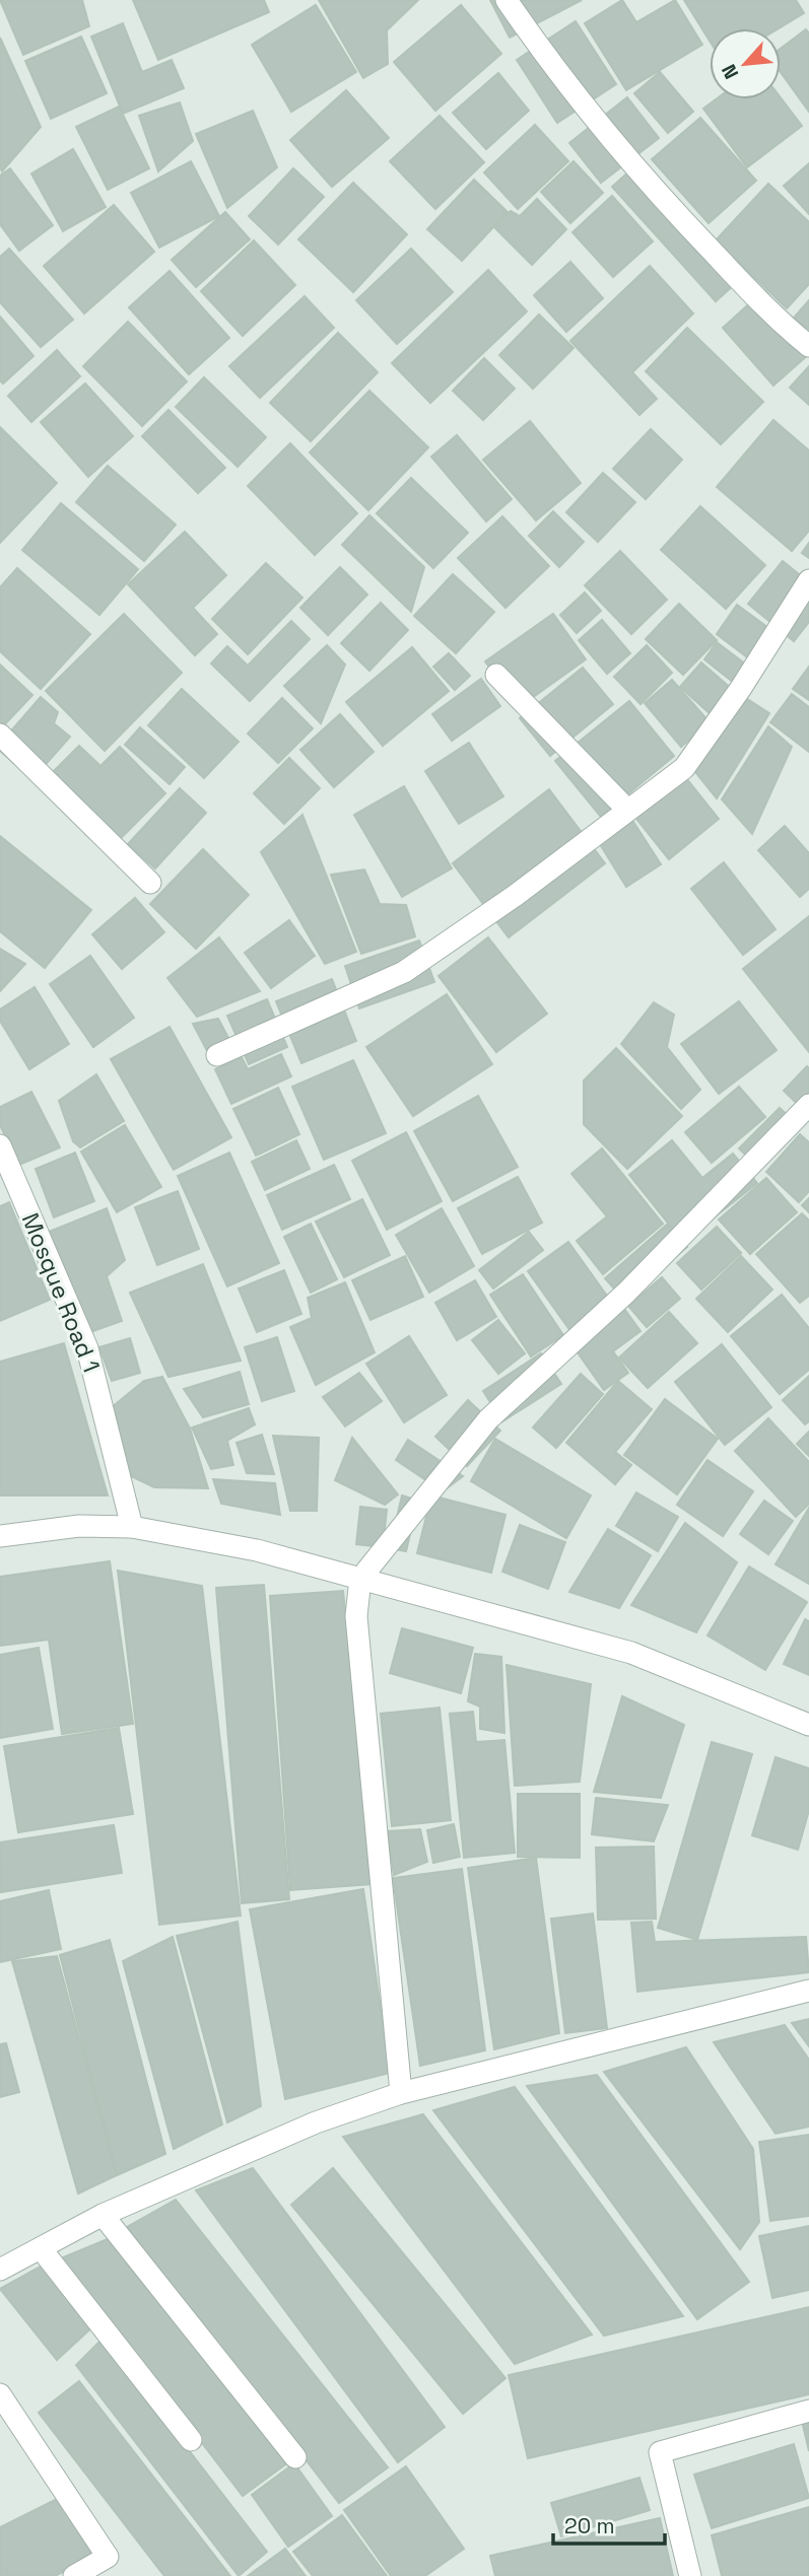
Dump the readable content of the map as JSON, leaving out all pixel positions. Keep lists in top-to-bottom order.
{
  "streets": {
    "street": ["Mosque Road 1"]
  },
  "scale_bar": "20 m",
  "north": "bottom left"
}
